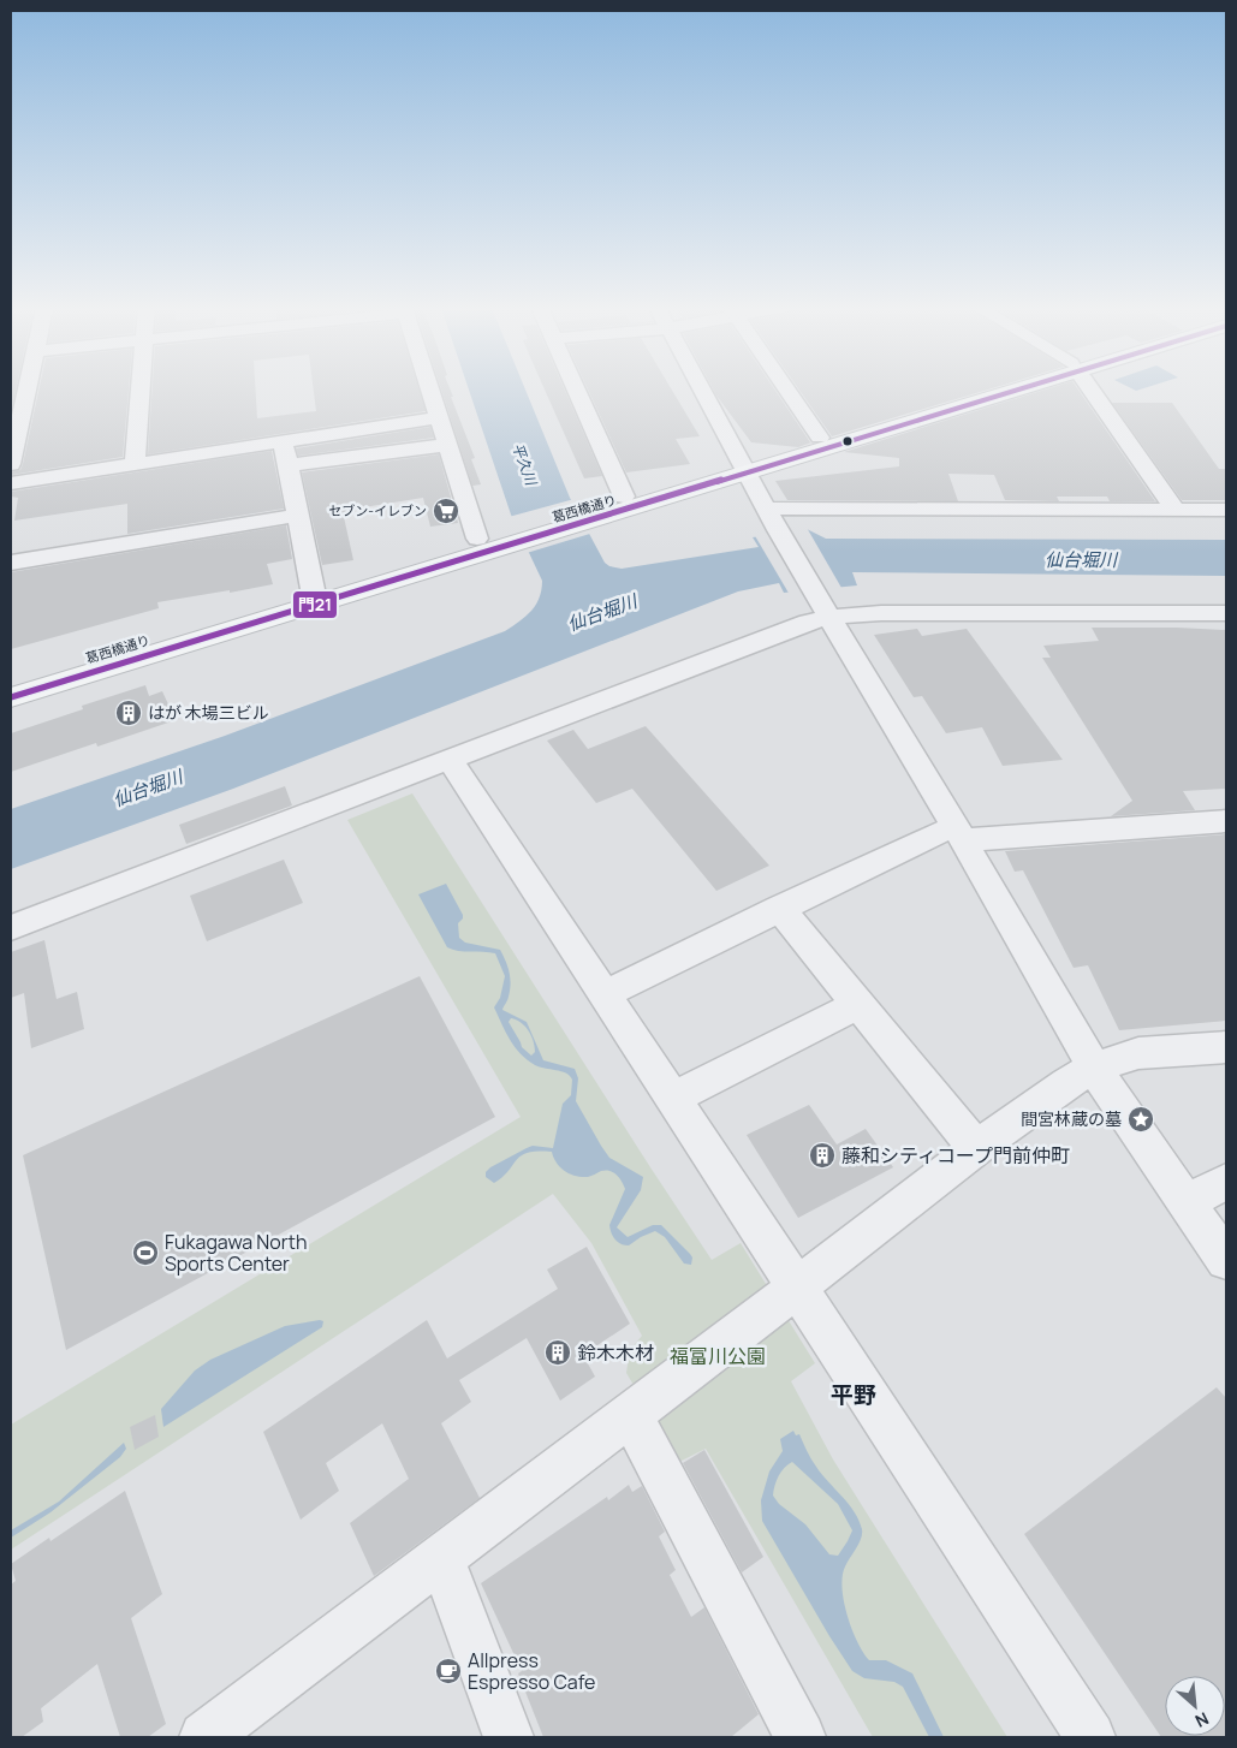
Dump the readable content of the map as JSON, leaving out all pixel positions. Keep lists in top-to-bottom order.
{
  "streets": {
    "main road": ["葛西橋通り"]
  },
  "districts": ["平野"],
  "water": ["平久川", "仙台堀川"],
  "parks": ["福富川公園"],
  "places": {
    "supermarket": ["セブン-イレブン"],
    "building": ["はが 木場三ビル", "藤和シティコープ門前仲町", "鈴木木材"],
    "place": ["間宮林蔵の墓"],
    "sports": ["Fukagawa North Sports Center"],
    "cafe": ["Allpress Espresso Cafe"]
  },
  "lines": ["transit line 門21"],
  "north": "bottom right"
}
